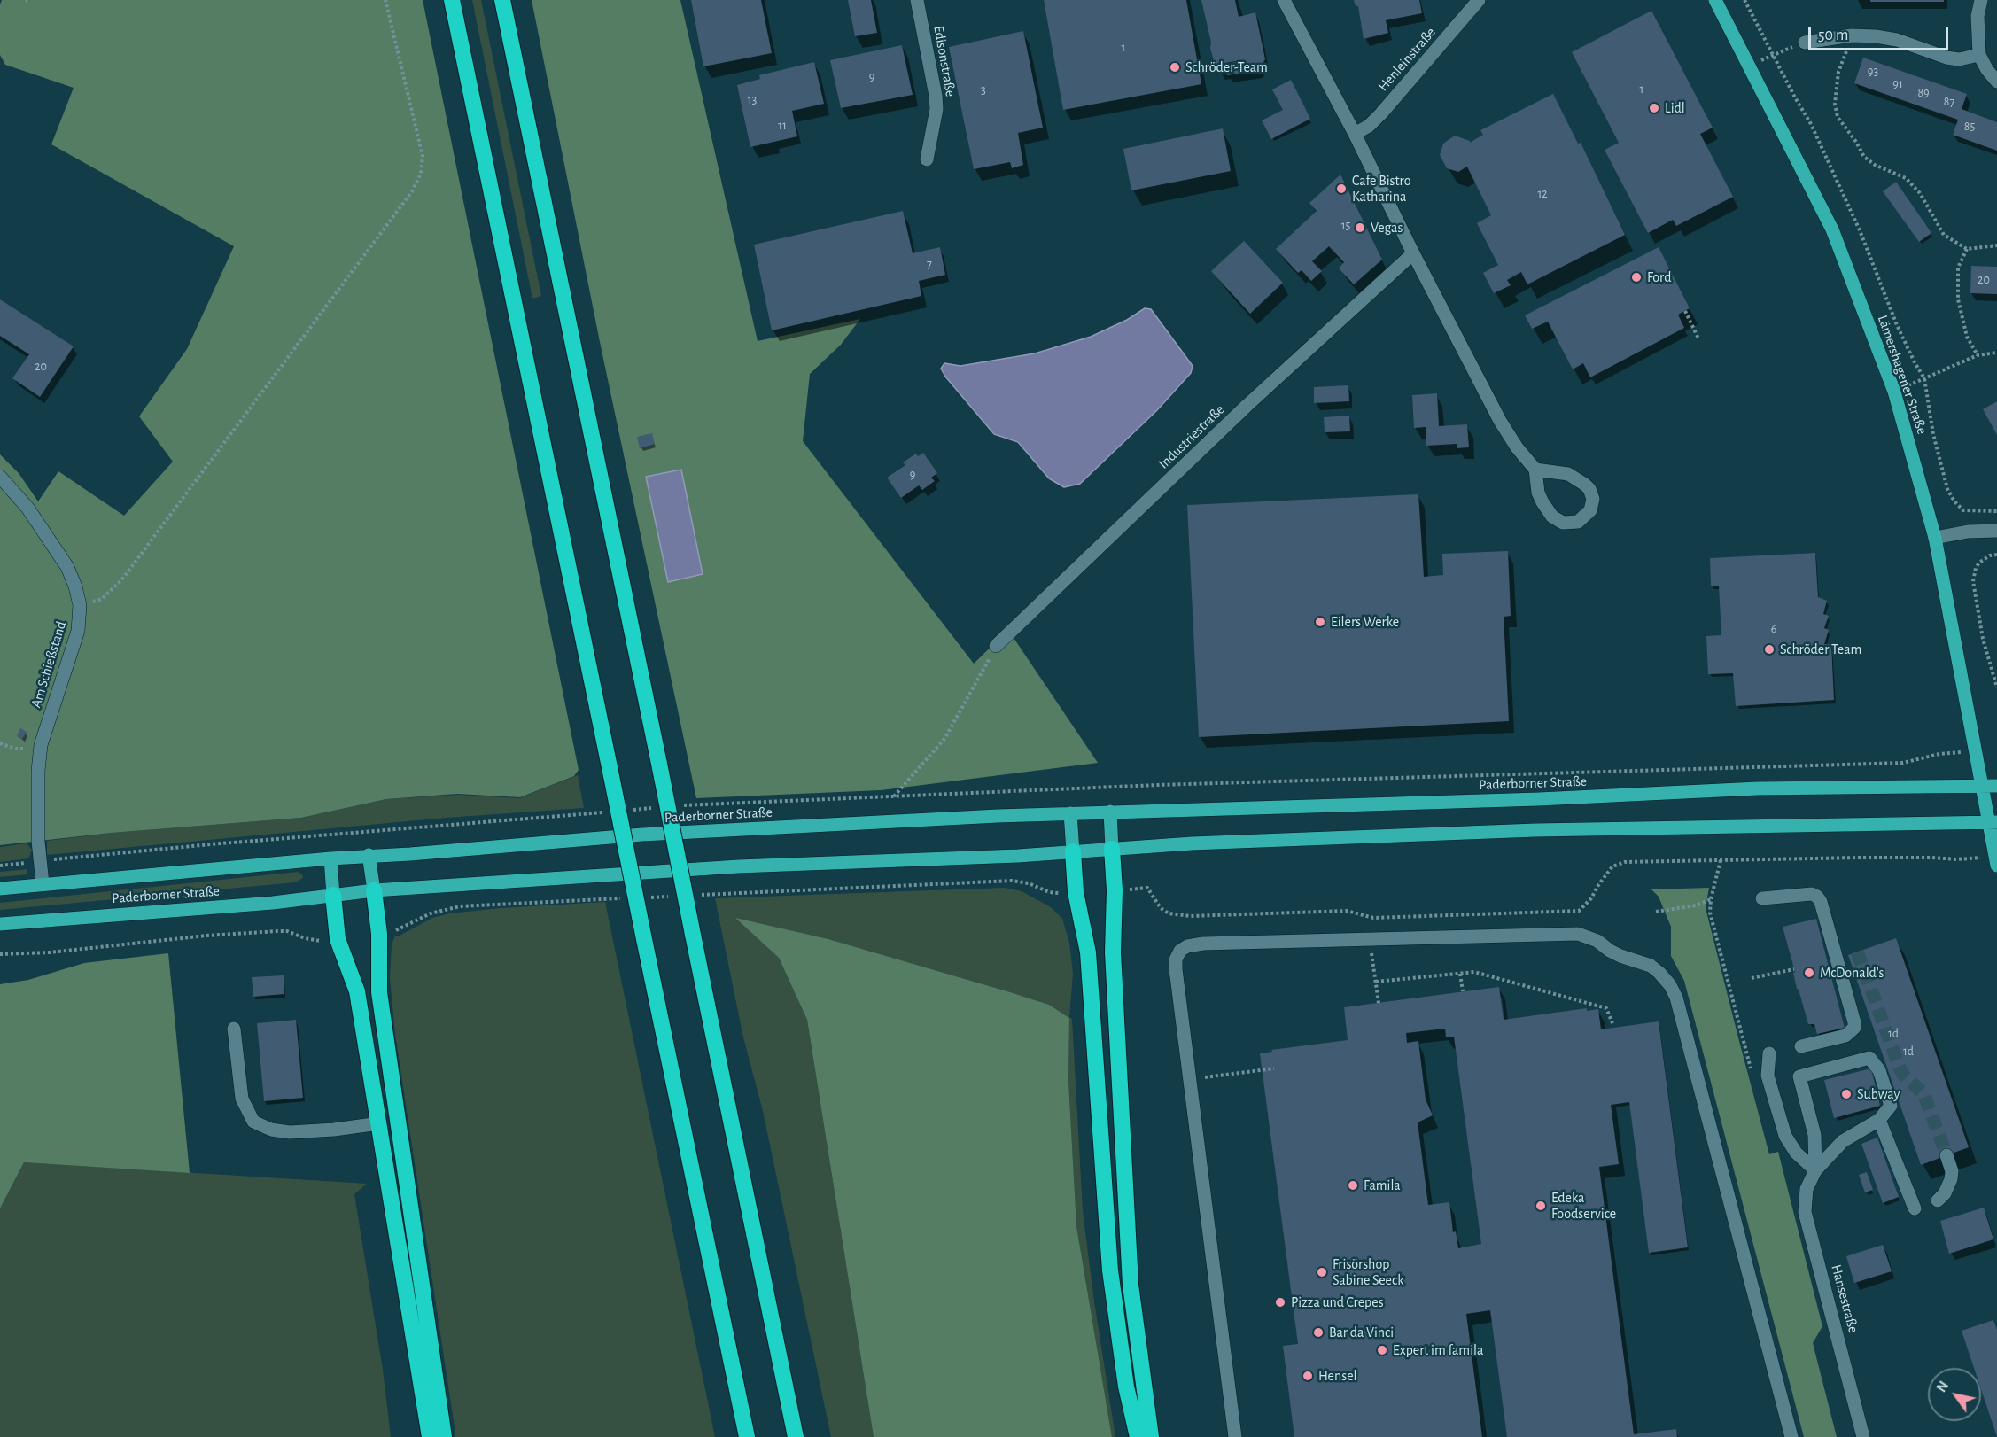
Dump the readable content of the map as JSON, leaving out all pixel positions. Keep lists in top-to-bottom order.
{
  "streets": {
    "main road": ["Lämershagener Straße", "Paderborner Straße"],
    "street": [
      "Henleinstraße",
      "Edisonstraße",
      "Industriestraße",
      "Am Schießstand",
      "Hansestraße"
    ]
  },
  "crossings": [
    ["Lämershagener Straße", "Paderborner Straße"],
    ["Am Schießstand", "Paderborner Straße"]
  ],
  "places": [
    "Schröder-Team",
    "Lidl",
    "Cafe Bistro Katharina",
    "Vegas",
    "Ford",
    "Eilers Werke",
    "Schröder Team",
    "McDonald's",
    "Subway",
    "Famila",
    "Edeka Foodservice",
    "Frisörshop Sabine Seeck",
    "Pizza und Crepes",
    "Bar da Vinci",
    "Expert im famila",
    "Hensel"
  ],
  "house_numbers": [
    "1",
    "93",
    "9",
    "91",
    "1",
    "3",
    "89",
    "13",
    "87",
    "11",
    "85",
    "12",
    "15",
    "7",
    "20",
    "20",
    "9",
    "6",
    "1d",
    "1d"
  ],
  "scale_bar": "50 m",
  "north": "top left"
}
